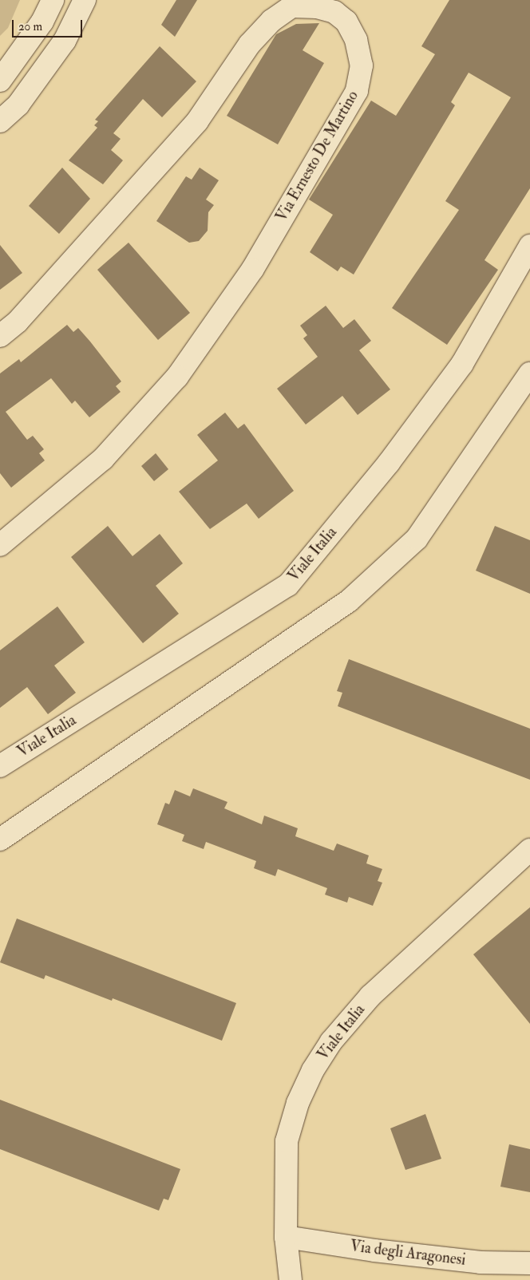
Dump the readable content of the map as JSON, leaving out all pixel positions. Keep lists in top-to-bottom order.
{
  "streets": {
    "street": ["Via Ernesto De Martino", "Viale Italia", "Via degli Aragonesi"]
  },
  "crossings": [
    ["Viale Italia", "Via degli Aragonesi"]
  ],
  "scale_bar": "20 m"
}
